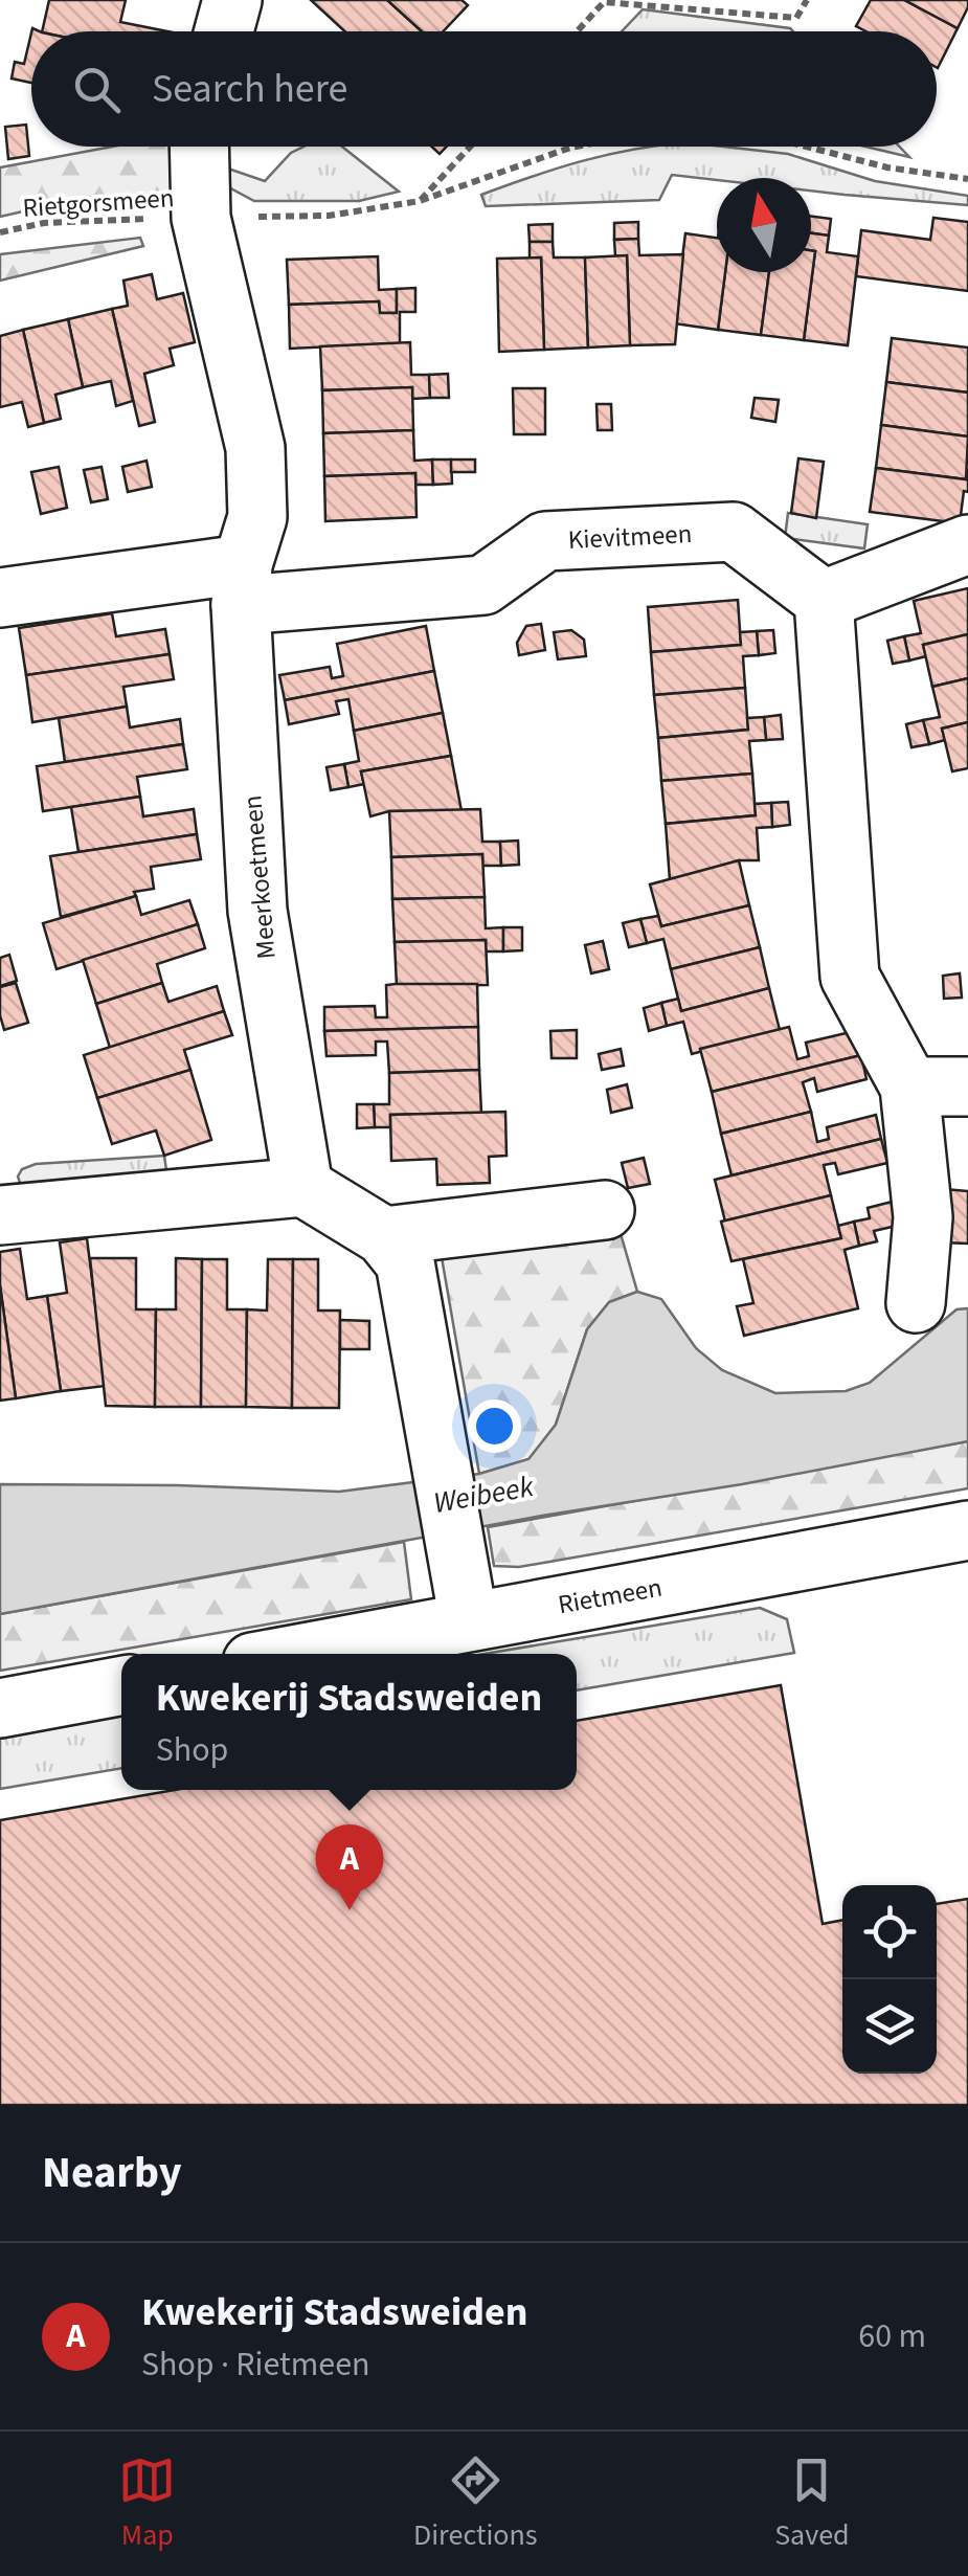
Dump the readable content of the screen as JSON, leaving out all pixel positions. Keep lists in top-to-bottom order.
{
  "streets": {
    "street": ["Kievitmeen", "Meerkoetmeen", "Rietmeen"],
    "path": ["Rietgorsmeen"]
  },
  "crossings": [
    ["Rietgorsmeen", "Meerkoetmeen"],
    ["Kievitmeen", "Meerkoetmeen"]
  ],
  "water": ["Weibeek"],
  "north": "top",
  "page": {
    "search": "Search here",
    "popup": ["Kwekerij Stadsweiden", "Shop"],
    "pins": "A",
    "heading": "Nearby",
    "list": [
      {
        "mark": "A",
        "name": "Kwekerij Stadsweiden",
        "note": "Shop · Rietmeen",
        "value": "60 m"
      }
    ],
    "nav": ["Map", "Directions", "Saved"]
  }
}
